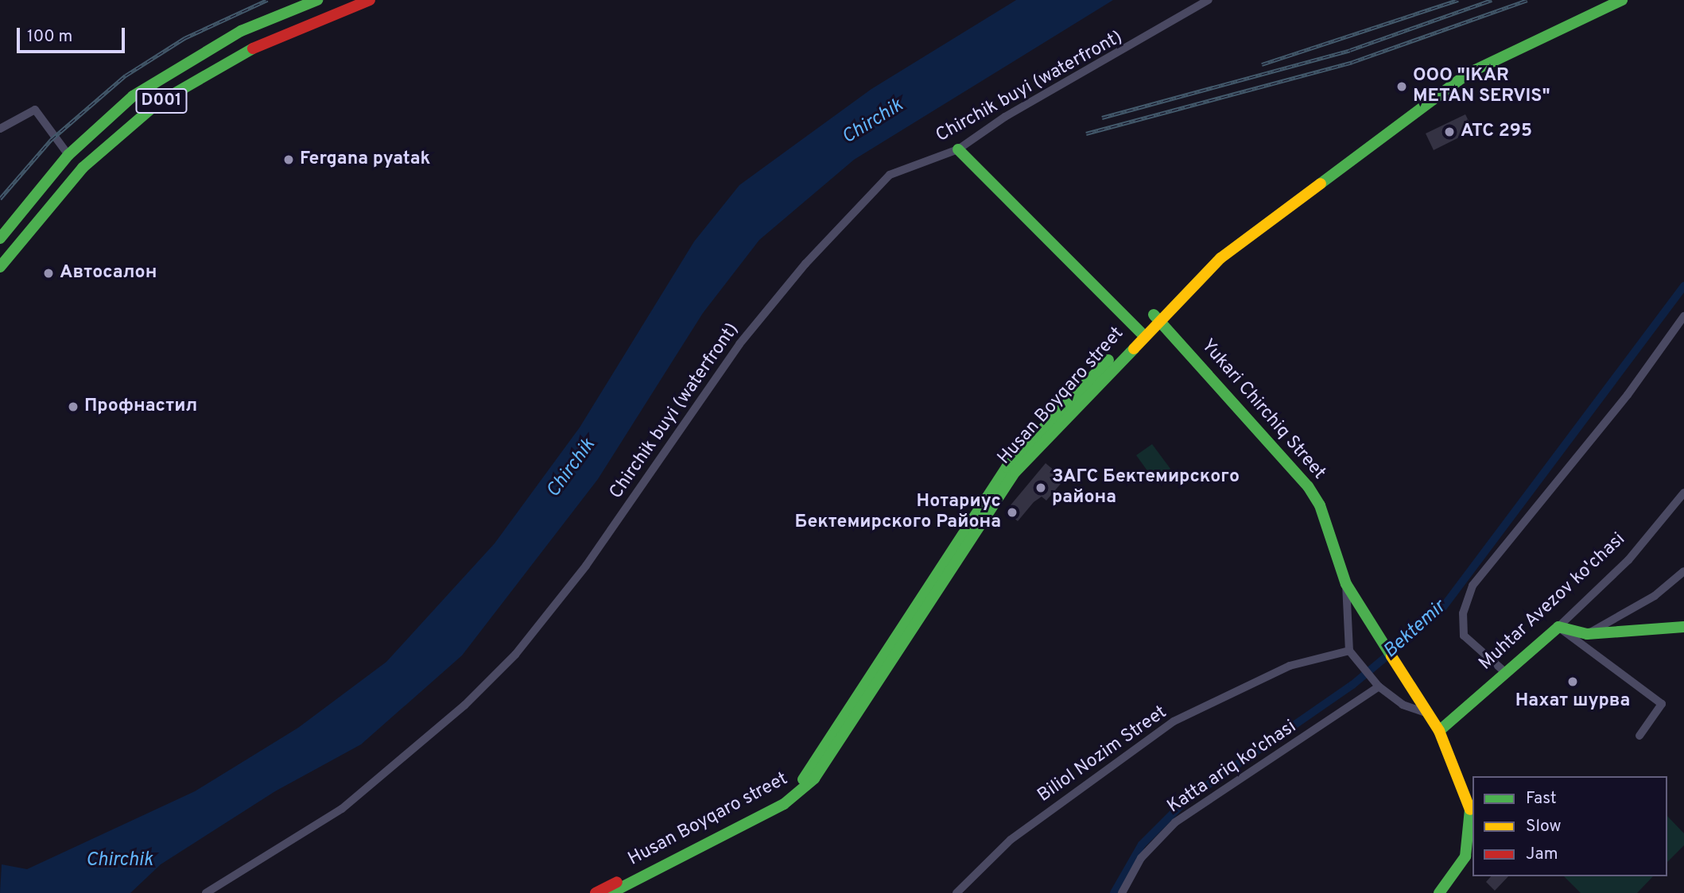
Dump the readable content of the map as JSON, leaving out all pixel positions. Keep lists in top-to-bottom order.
{
  "streets": {
    "main road": [
      "D001",
      "Husan Boyqaro street",
      "Yukari Chirchiq Street",
      "Muhtar Avezov ko'chasi"
    ],
    "street": ["Chirchik buyi (waterfront)", "Biliol Nozim Street", "Katta ariq ko'chasi"]
  },
  "crossings": [
    ["Husan Boyqaro street", "Yukari Chirchiq Street"],
    ["Yukari Chirchiq Street", "Muhtar Avezov ko'chasi"]
  ],
  "water": ["Chirchik", "Bektemir"],
  "places": [
    "OOO \"IKAR METAN SERVIS\"",
    "ATC 295",
    "Fergana pyatak",
    "Автосалон",
    "Профнастил",
    "ЗАГС Бектемирского района",
    "Нотариус Бектемирского Района",
    "Нахат шурва"
  ],
  "legend": ["Fast", "Slow", "Jam"],
  "scale_bar": "100 m"
}
